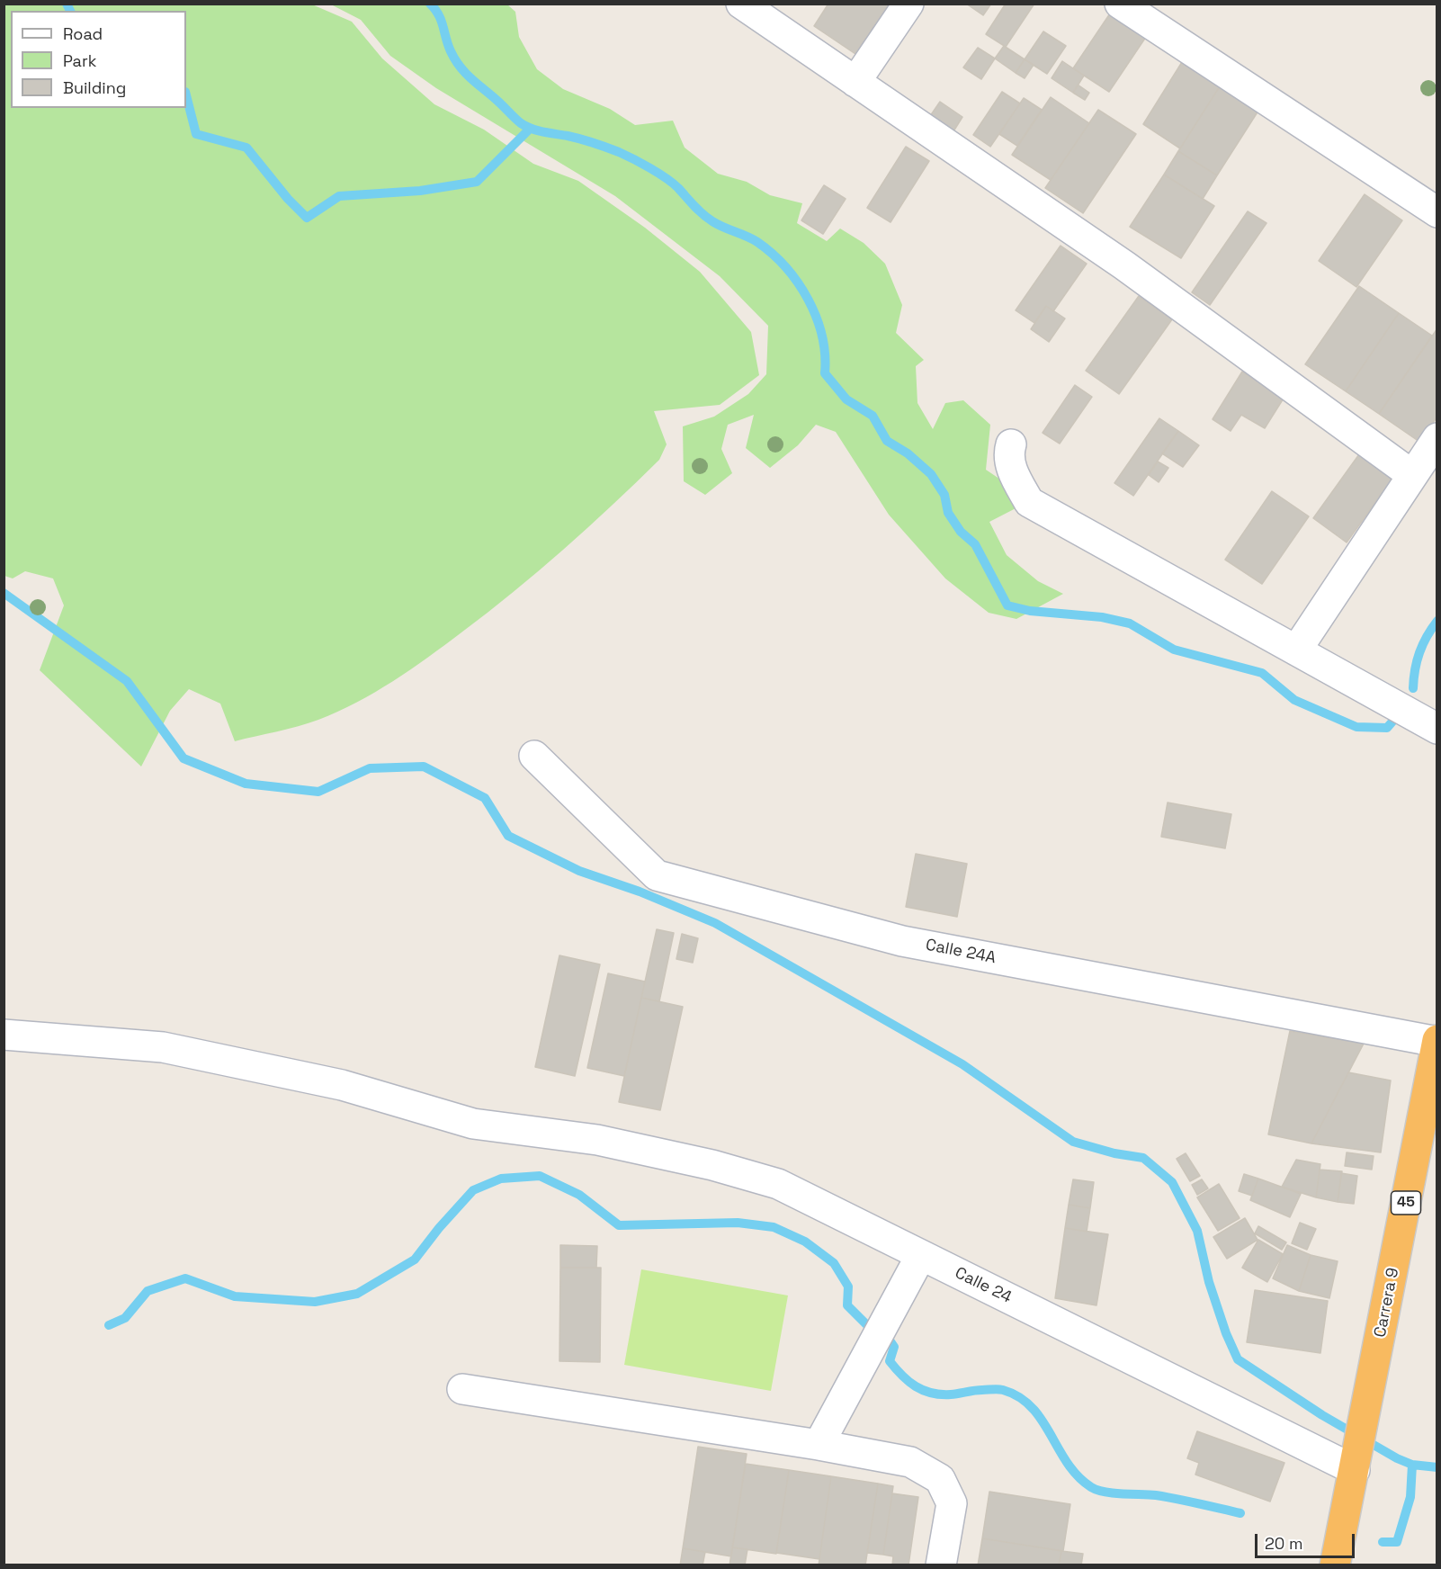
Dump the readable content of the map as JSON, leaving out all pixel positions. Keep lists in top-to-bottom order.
{
  "streets": {
    "highway": ["45", "Carrera 9"],
    "street": ["Calle 24A", "Calle 24"]
  },
  "crossings": [
    ["Calle 24A", "Carrera 9"],
    ["Calle 24", "Carrera 9"]
  ],
  "legend": ["Road", "Park", "Building"],
  "scale_bar": "20 m"
}
